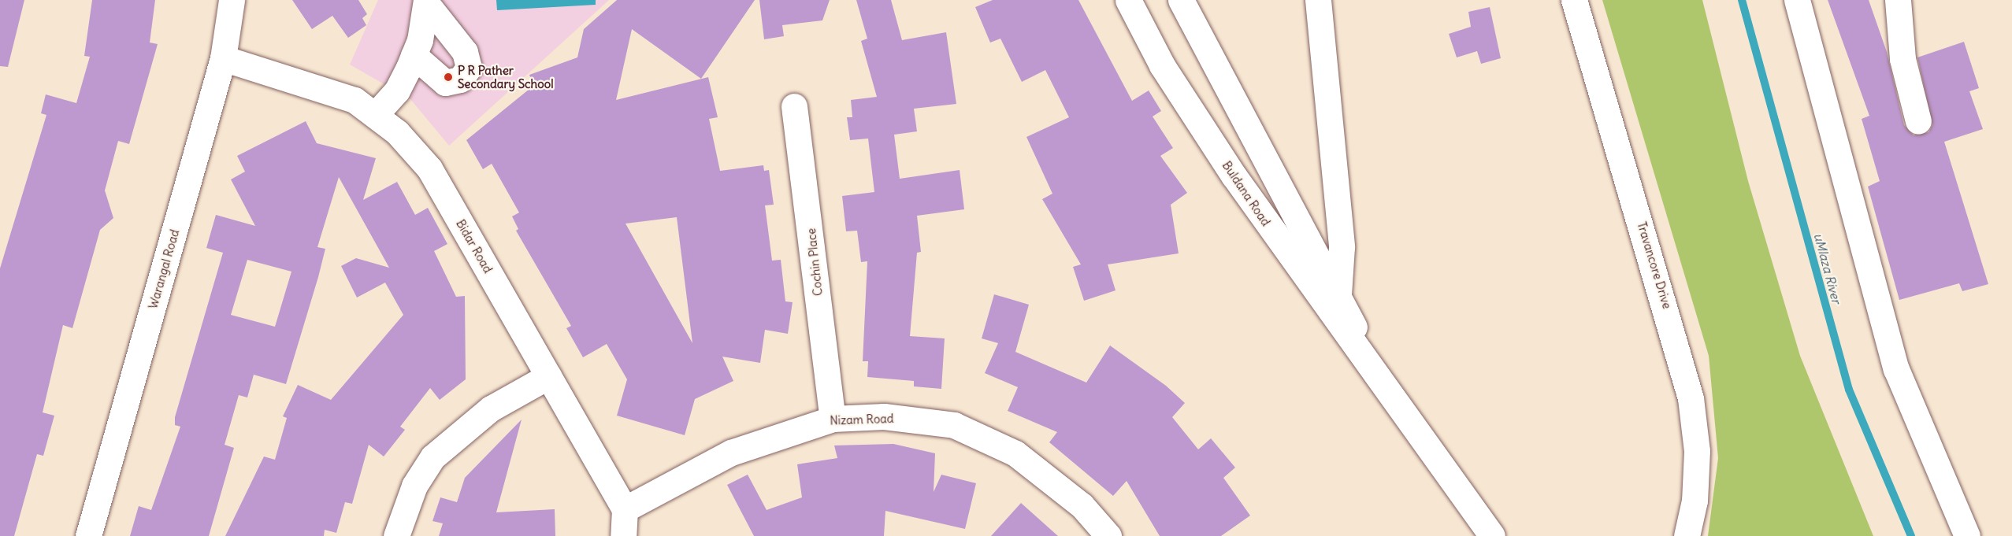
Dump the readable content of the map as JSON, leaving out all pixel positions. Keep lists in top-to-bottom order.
{
  "streets": {
    "street": [
      "Buldana Road",
      "Bidar Road",
      "Cochin Place",
      "Travancore Drive",
      "Warangal Road",
      "Nizam Road"
    ]
  },
  "crossings": [
    ["Bidar Road", "Warangal Road"],
    ["Bidar Road", "Nizam Road"],
    ["Cochin Place", "Nizam Road"]
  ],
  "water": ["uMlaza River"],
  "places": ["P R Pather Secondary School"]
}
